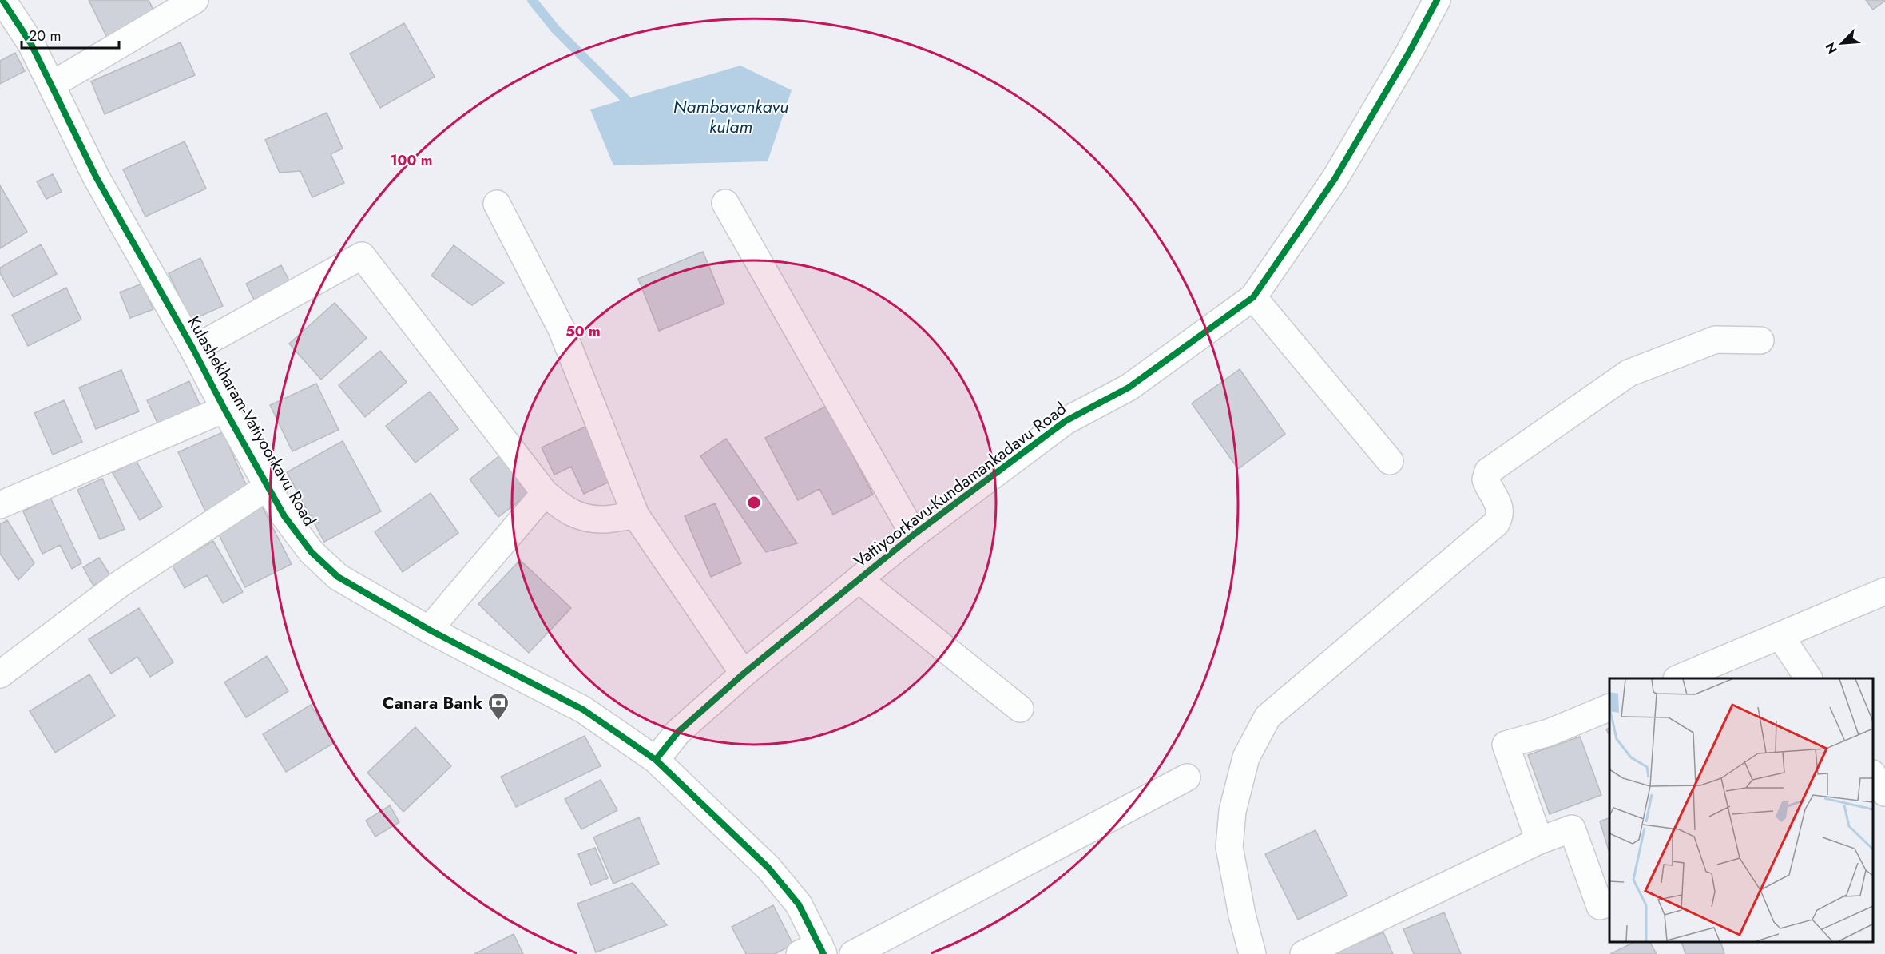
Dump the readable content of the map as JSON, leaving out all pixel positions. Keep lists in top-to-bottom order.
{
  "streets": {
    "street": ["Kulashekharam-Vatiyoorkavu Road", "Vattiyoorkavu-Kundamankadavu Road"]
  },
  "crossings": [
    ["Kulashekharam-Vatiyoorkavu Road", "Vattiyoorkavu-Kundamankadavu Road"]
  ],
  "water": ["Nambavankavu kulam"],
  "places": {
    "bank": ["Canara Bank"]
  },
  "scale_bar": "20 m",
  "north": "bottom left",
  "rings": ["100 m", "50 m"]
}
